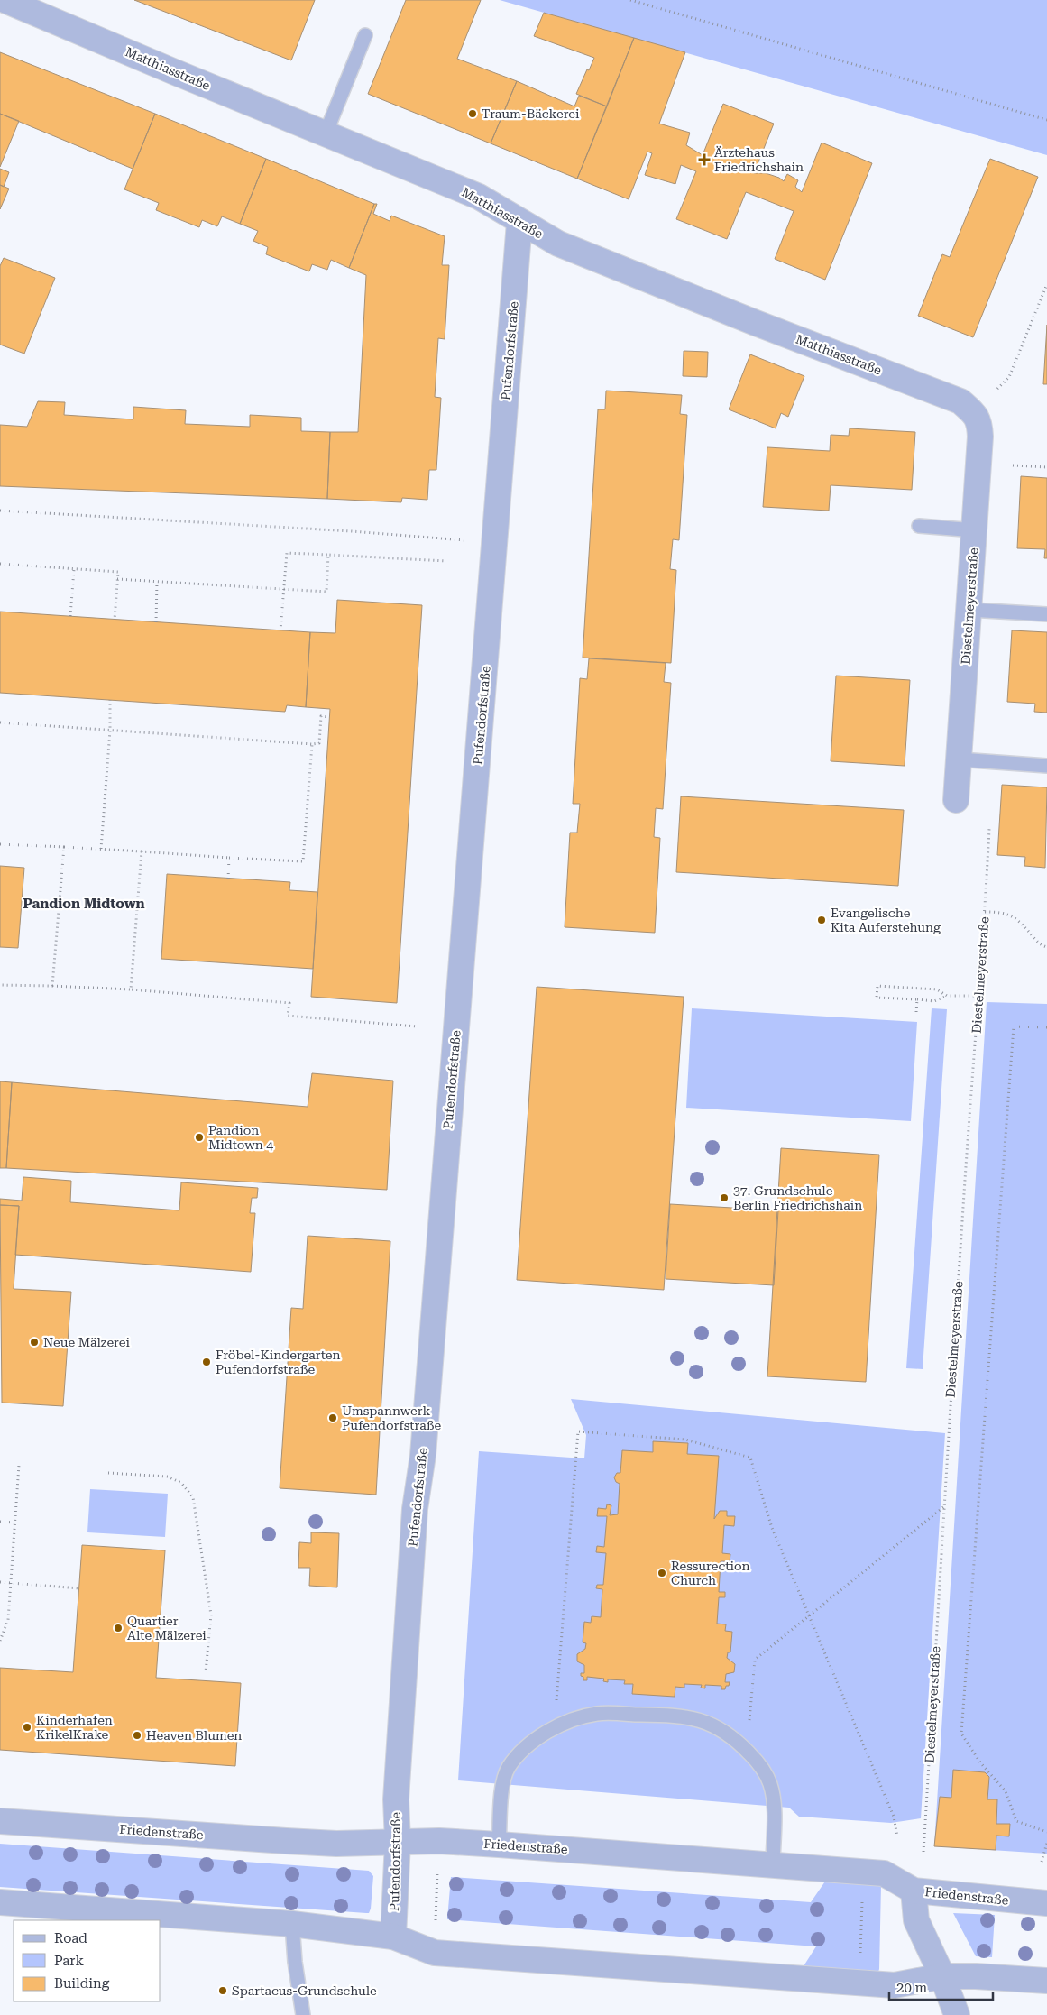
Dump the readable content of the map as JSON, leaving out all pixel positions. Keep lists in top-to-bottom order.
{
  "streets": {
    "street": [
      "Matthiasstraße",
      "Pufendorfstraße",
      "Diestelmeyerstraße",
      "Friedenstraße"
    ]
  },
  "crossings": [
    ["Matthiasstraße", "Pufendorfstraße"],
    ["Matthiasstraße", "Diestelmeyerstraße"],
    ["Pufendorfstraße", "Friedenstraße"]
  ],
  "districts": ["Pandion Midtown"],
  "places": {
    "other": [
      "Traum-Bäckerei",
      "Evangelische Kita Auferstehung",
      "Pandion Midtown 4",
      "37. Grundschule Berlin Friedrichshain",
      "Neue Mälzerei",
      "Fröbel-Kindergarten Pufendorfstraße",
      "Umspannwerk Pufendorfstraße",
      "Ressurection Church",
      "Quartier Alte Mälzerei",
      "Kinderhafen KrikelKrake",
      "Heaven Blumen",
      "Spartacus-Grundschule"
    ],
    "health": ["Ärztehaus Friedrichshain"]
  },
  "legend": ["Road", "Park", "Building"],
  "scale_bar": "20 m"
}
